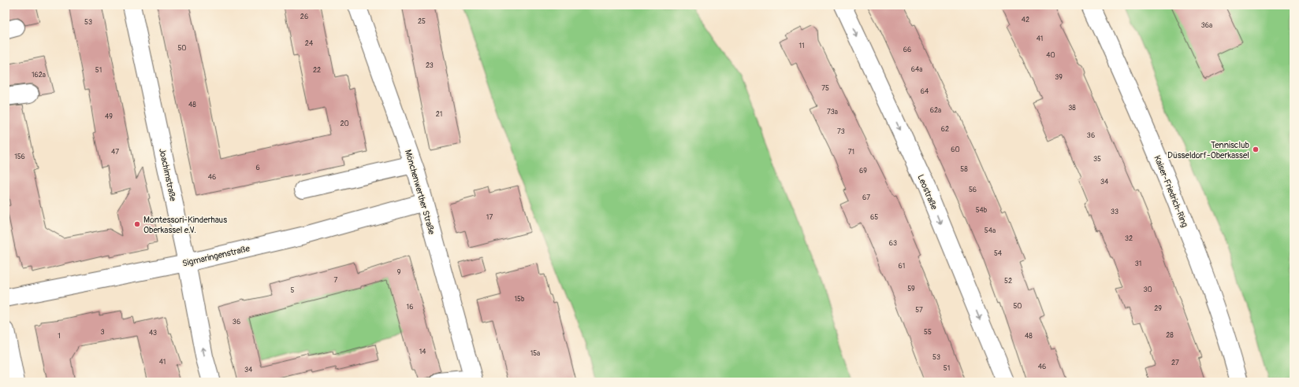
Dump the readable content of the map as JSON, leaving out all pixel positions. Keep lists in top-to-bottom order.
{
  "streets": {
    "street": [
      "Joachimstraße",
      "Kaiser-Friedrich-Ring",
      "Mönchenwerther Straße",
      "Leostraße",
      "Sigmaringenstraße"
    ]
  },
  "crossings": [
    ["Joachimstraße", "Sigmaringenstraße"],
    ["Mönchenwerther Straße", "Sigmaringenstraße"]
  ],
  "one_way": ["Leostraße"],
  "places": ["Tennisclub Düsseldorf-Oberkassel", "Montessori-Kinderhaus Oberkassel e.V."],
  "house_numbers": [
    "26",
    "42",
    "25",
    "53",
    "36a",
    "41",
    "24",
    "11",
    "50",
    "66",
    "40",
    "23",
    "64a",
    "51",
    "22",
    "162a",
    "39",
    "75",
    "64",
    "48",
    "38",
    "62a",
    "73a",
    "21",
    "49",
    "20",
    "62",
    "73",
    "36",
    "60",
    "47",
    "71",
    "156",
    "35",
    "6",
    "58",
    "69",
    "46",
    "34",
    "56",
    "67",
    "54b",
    "33",
    "17",
    "65",
    "54a",
    "32",
    "63",
    "54",
    "31",
    "61",
    "9",
    "7",
    "52",
    "59",
    "30",
    "5",
    "15b",
    "50",
    "16",
    "29",
    "57",
    "36",
    "3",
    "55",
    "43",
    "28",
    "1",
    "48",
    "14",
    "15a",
    "53",
    "41",
    "27",
    "46",
    "51",
    "34"
  ]
}
